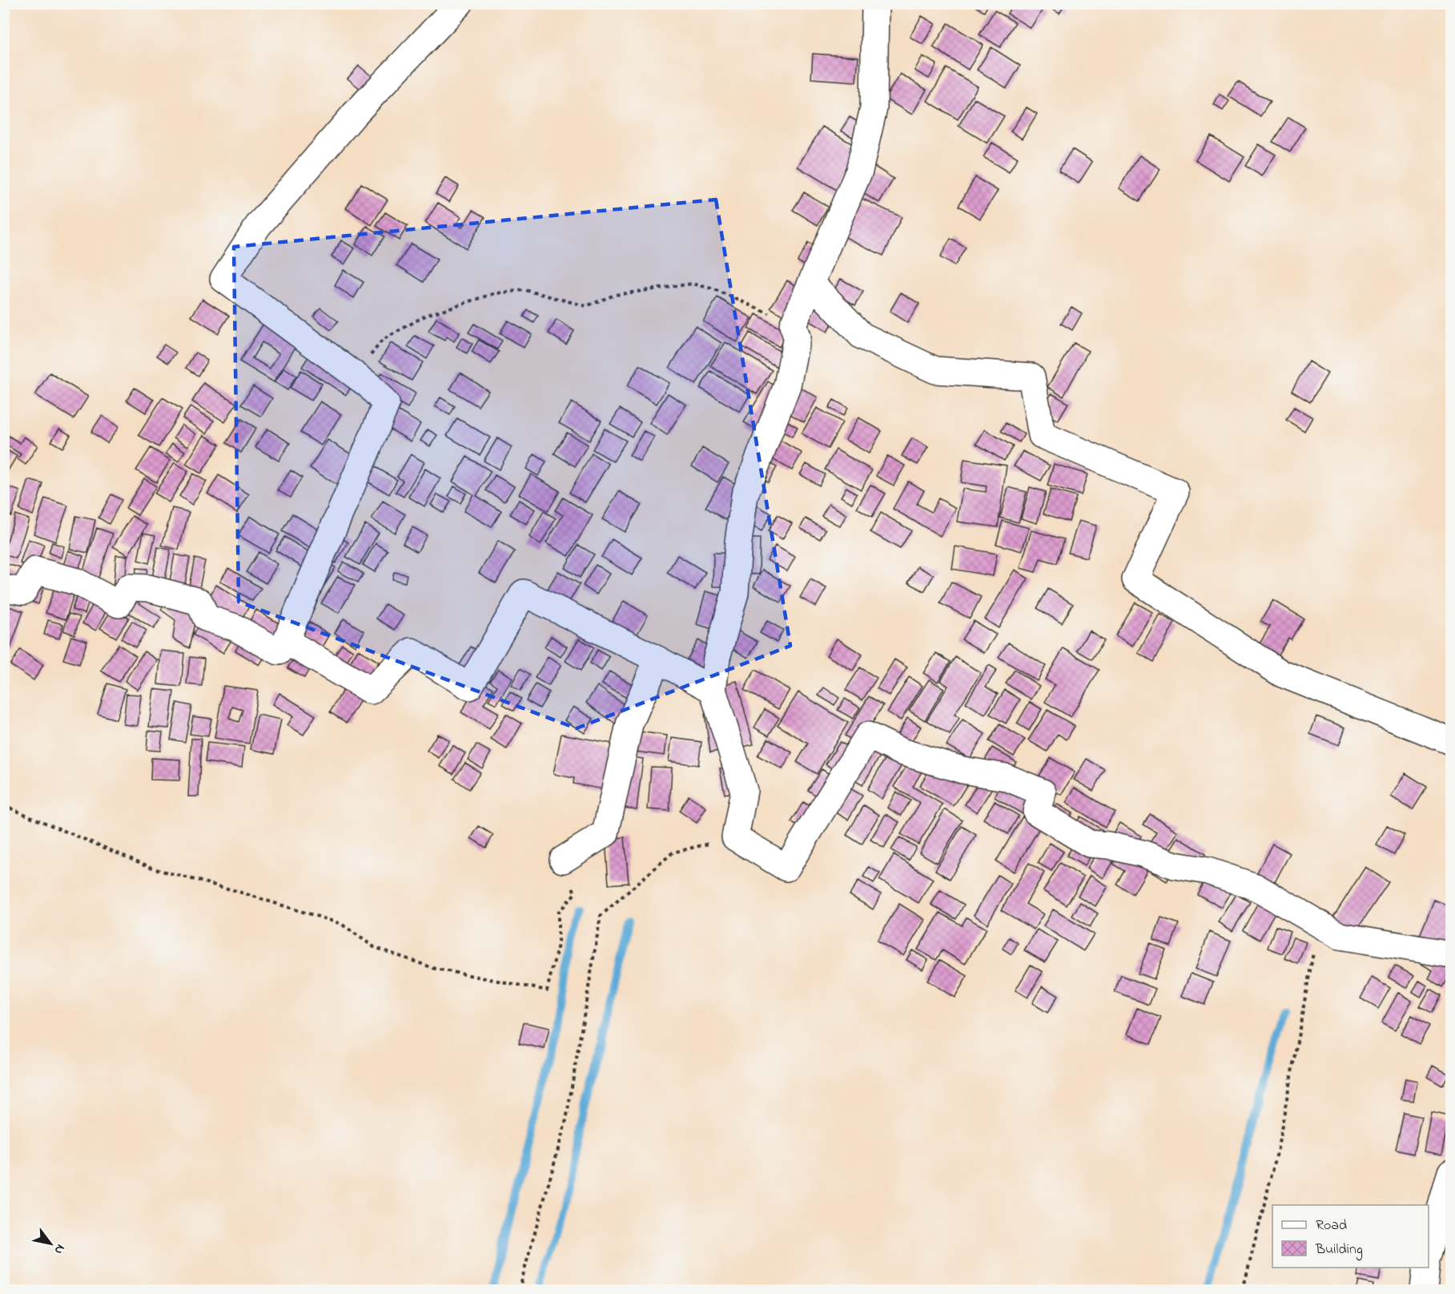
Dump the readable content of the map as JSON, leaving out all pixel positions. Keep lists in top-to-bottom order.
{
  "legend": ["Road", "Building"],
  "north": "bottom right"
}
